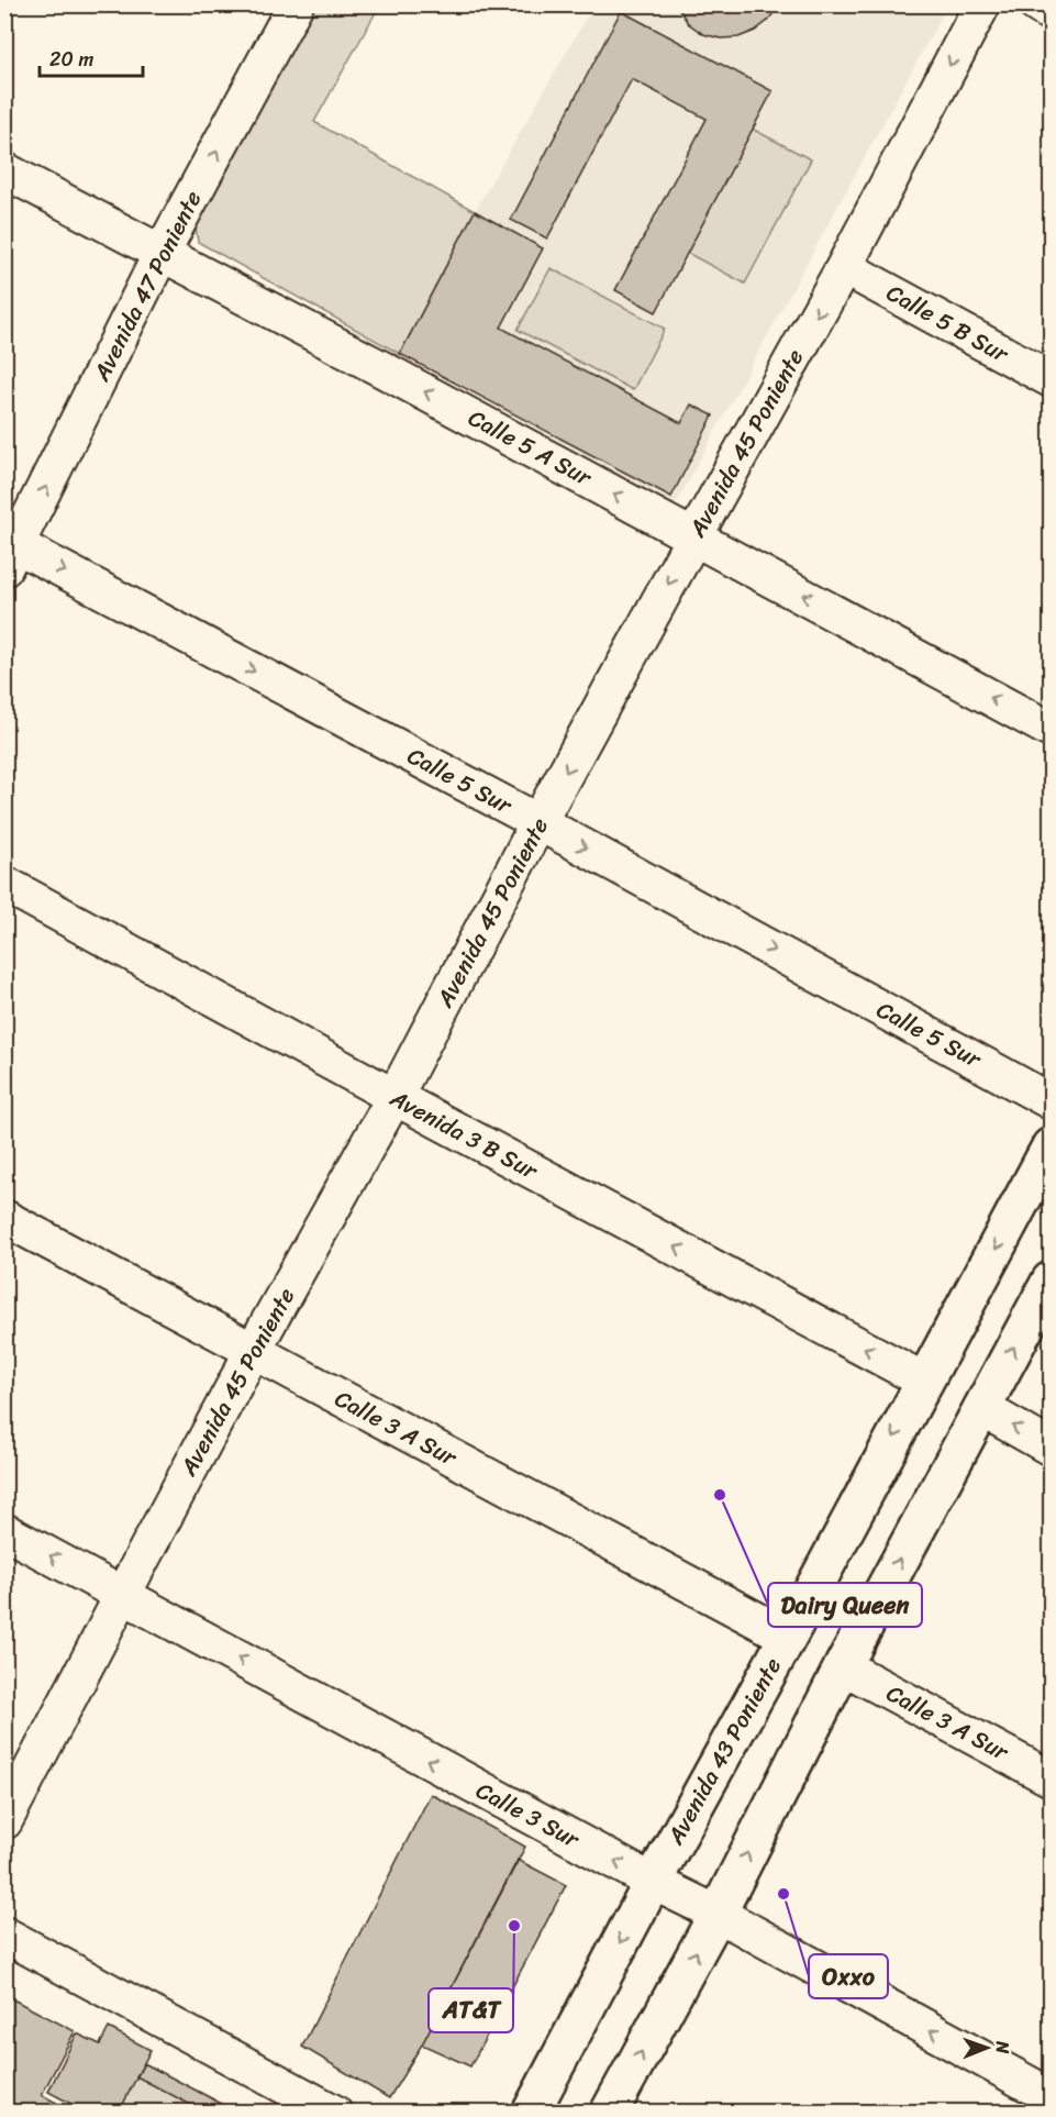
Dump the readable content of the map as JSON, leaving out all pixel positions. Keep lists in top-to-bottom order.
{
  "streets": {
    "main road": ["Avenida 43 Poniente"],
    "street": [
      "Avenida 47 Poniente",
      "Calle 5 B Sur",
      "Avenida 45 Poniente",
      "Calle 5 A Sur",
      "Calle 5 Sur",
      "Avenida 3 B Sur",
      "Calle 3 A Sur",
      "Calle 3 Sur"
    ]
  },
  "crossings": [
    ["Avenida 47 Poniente", "Calle 5 A Sur"],
    ["Avenida 47 Poniente", "Calle 5 Sur"],
    ["Calle 5 B Sur", "Avenida 45 Poniente"],
    ["Avenida 45 Poniente", "Calle 5 A Sur"],
    ["Avenida 45 Poniente", "Calle 5 Sur"],
    ["Avenida 45 Poniente", "Avenida 3 B Sur"],
    ["Avenida 45 Poniente", "Calle 3 A Sur"],
    ["Avenida 45 Poniente", "Calle 3 Sur"],
    ["Avenida 3 B Sur", "Avenida 43 Poniente"],
    ["Calle 3 A Sur", "Avenida 43 Poniente"],
    ["Avenida 43 Poniente", "Calle 3 Sur"]
  ],
  "one_way": [
    "Avenida 47 Poniente",
    "Avenida 45 Poniente",
    "Calle 5 A Sur",
    "Calle 5 Sur",
    "Avenida 3 B Sur",
    "Calle 3 Sur"
  ],
  "places": ["Dairy Queen", "Oxxo", "AT&T"],
  "scale_bar": "20 m",
  "north": "right"
}
